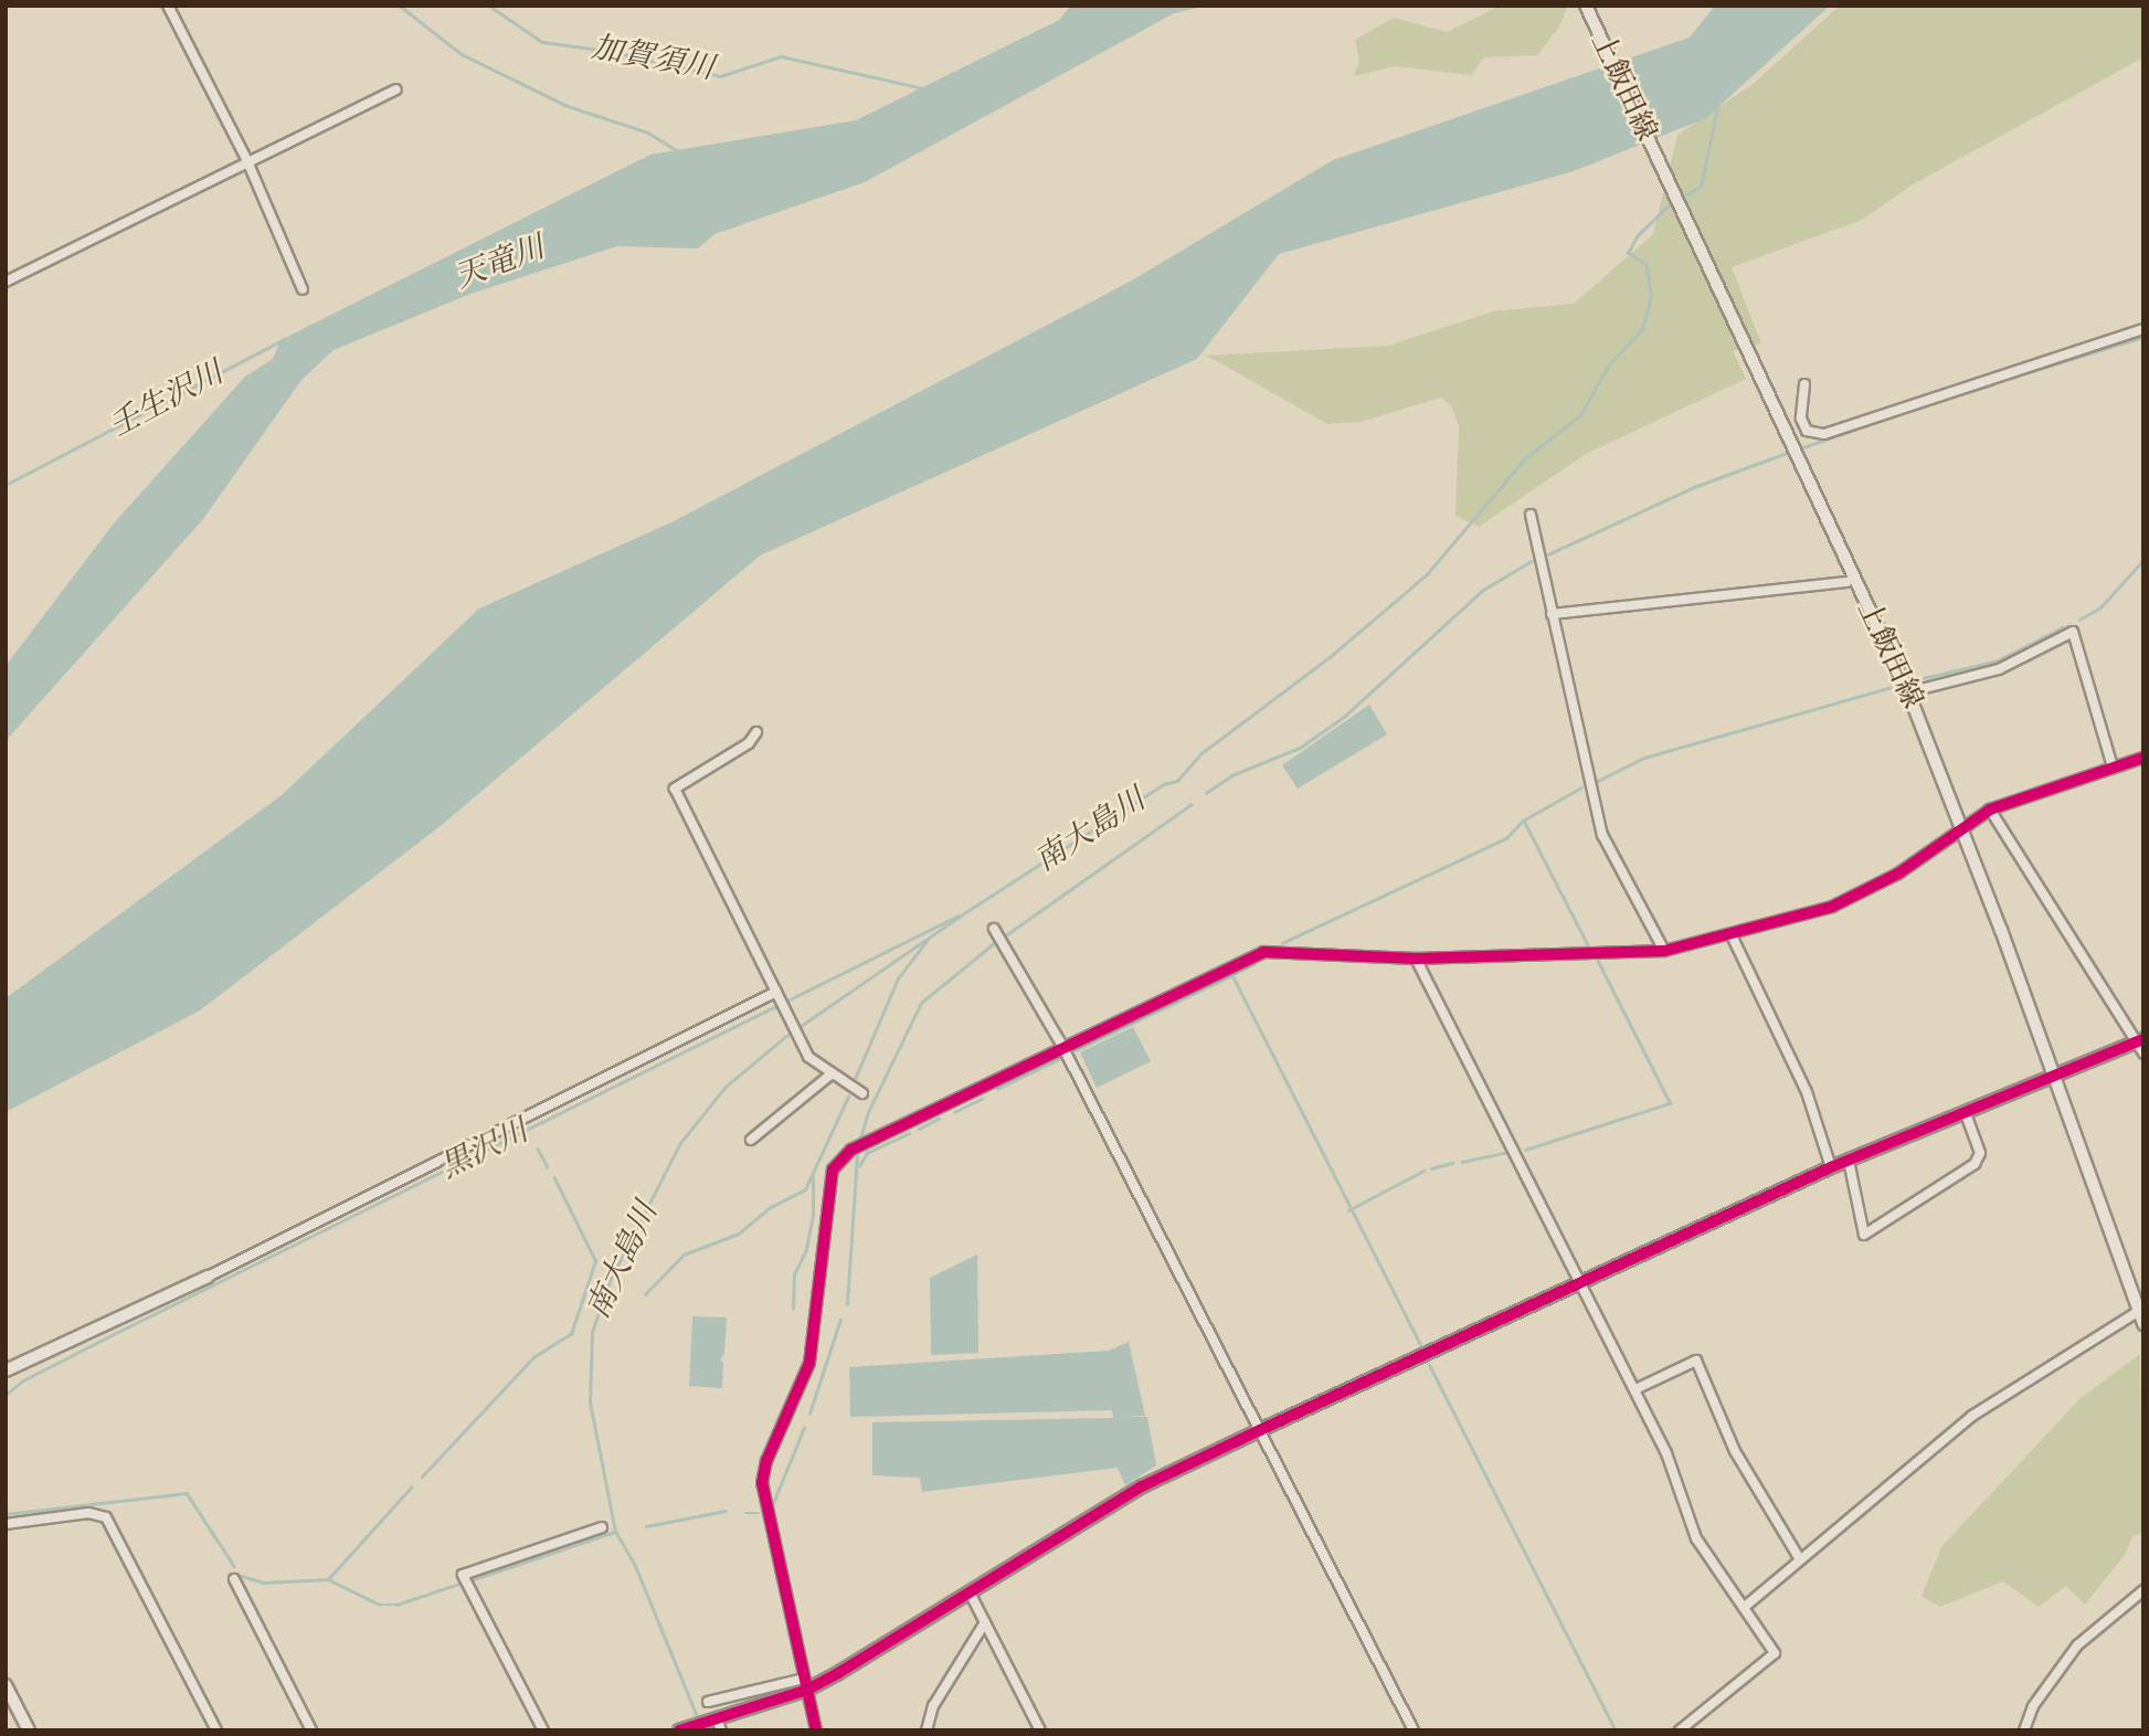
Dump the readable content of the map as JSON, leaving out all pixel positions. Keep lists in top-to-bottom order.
{
  "streets": {
    "main road": ["上飯田線"]
  },
  "water": [
    "加賀須川",
    "天竜川",
    "壬生沢川",
    "南大島川",
    "黒沢川"
  ]
}
